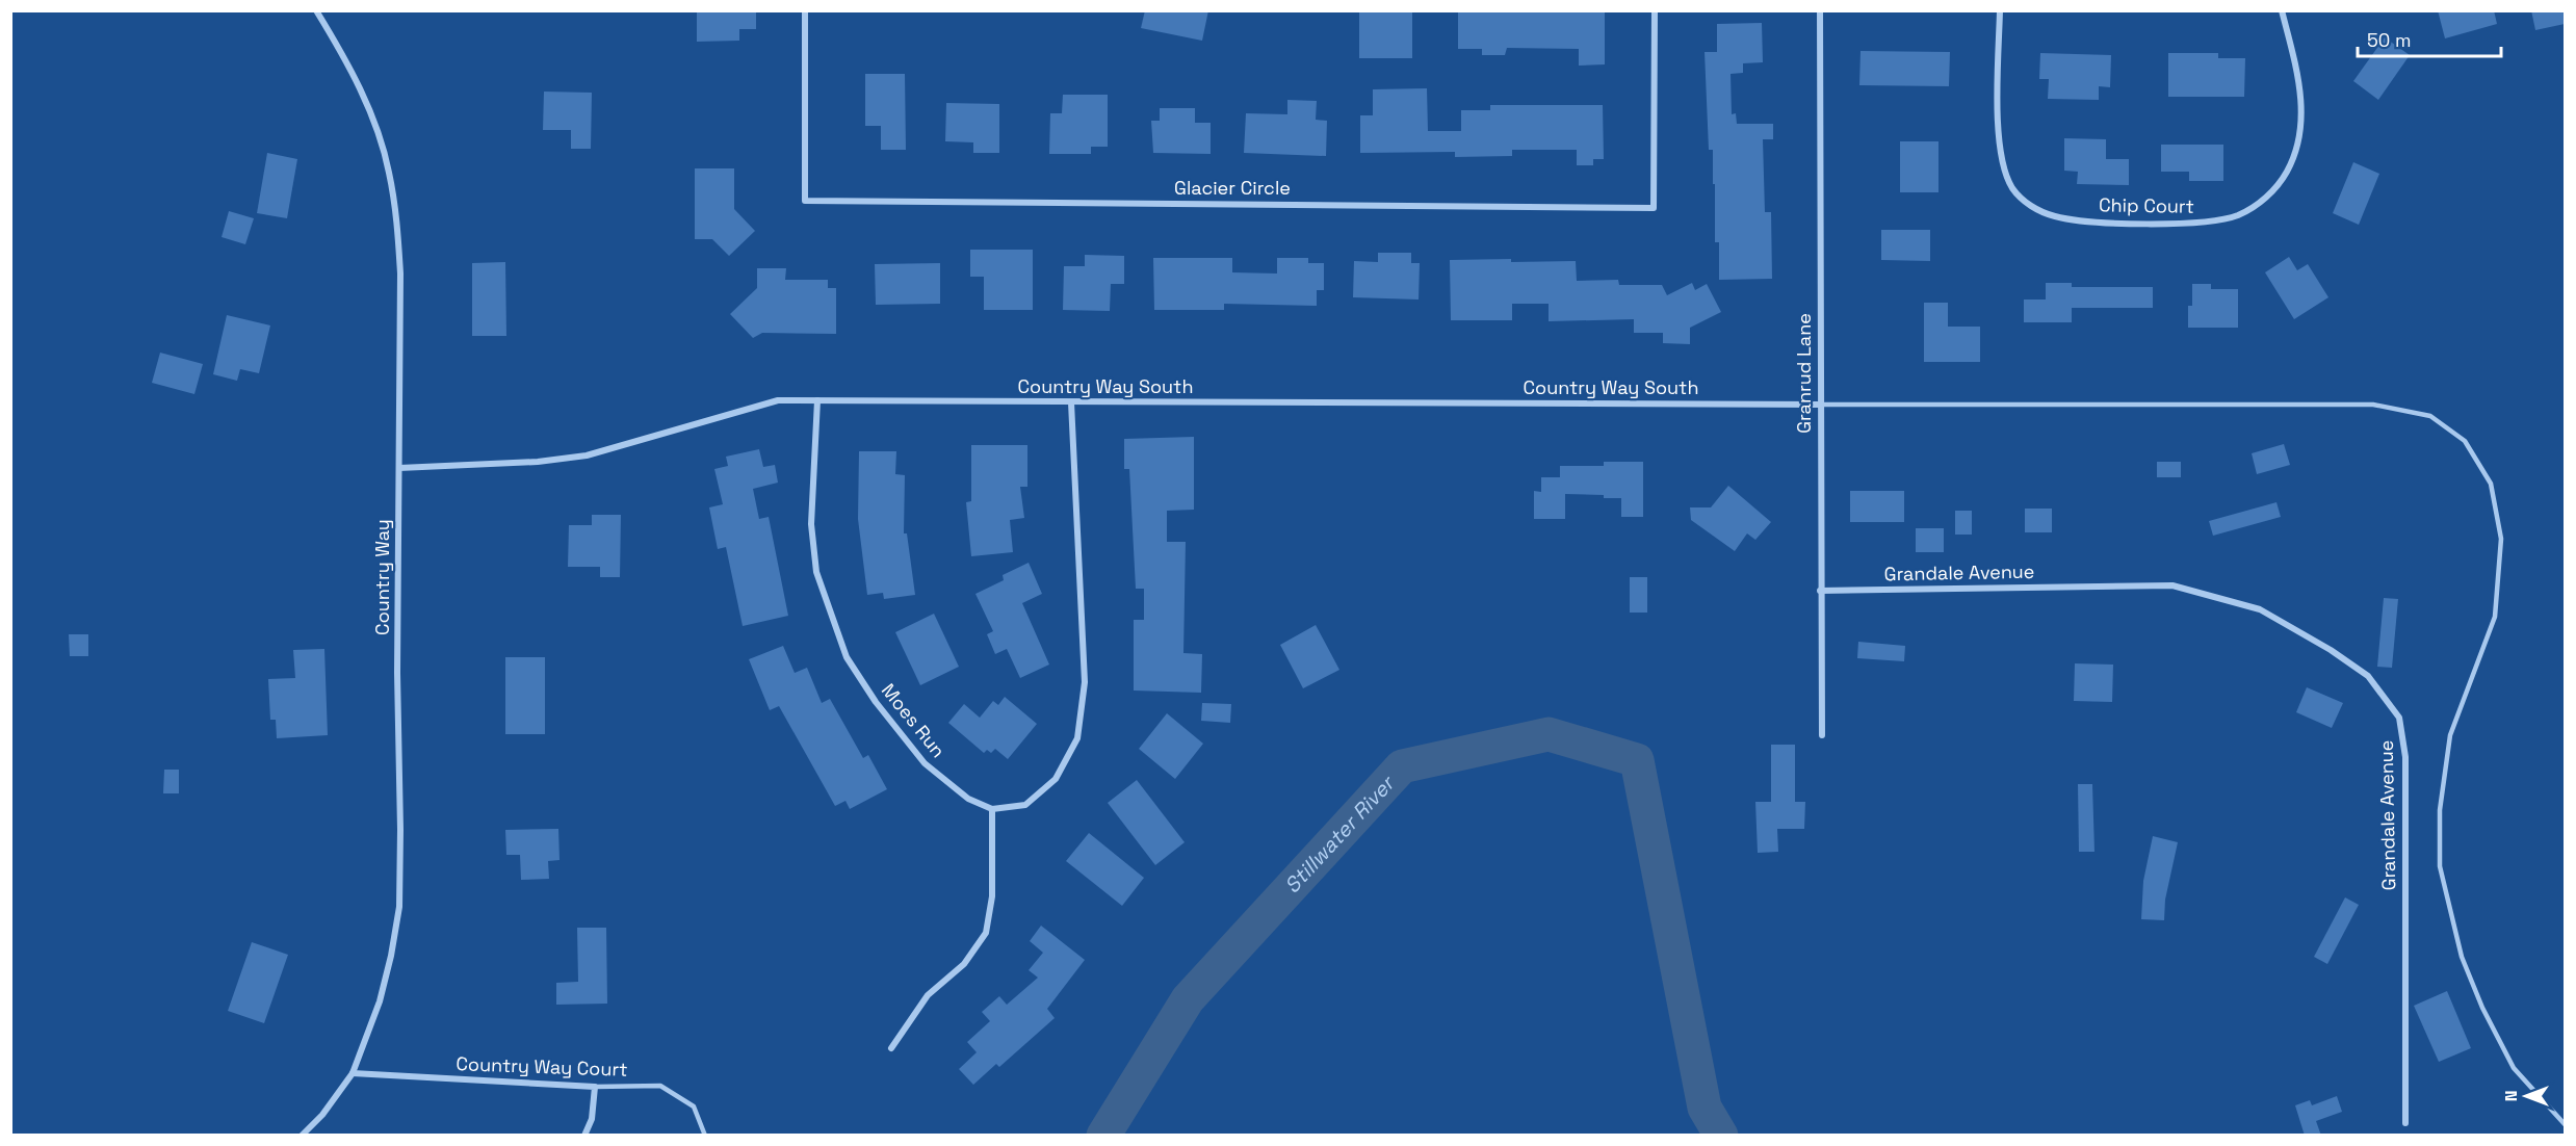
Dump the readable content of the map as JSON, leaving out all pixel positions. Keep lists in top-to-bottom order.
{
  "streets": {
    "street": [
      "Glacier Circle",
      "Chip Court",
      "Granrud Lane",
      "Country Way South",
      "Grandale Avenue",
      "Country Way",
      "Moes Run",
      "Country Way Court"
    ]
  },
  "crossings": [
    ["Granrud Lane", "Country Way South"],
    ["Granrud Lane", "Grandale Avenue"],
    ["Country Way South", "Country Way"],
    ["Country Way South", "Moes Run"],
    ["Country Way", "Country Way Court"]
  ],
  "water": ["Stillwater River"],
  "scale_bar": "50 m",
  "north": "left"
}
